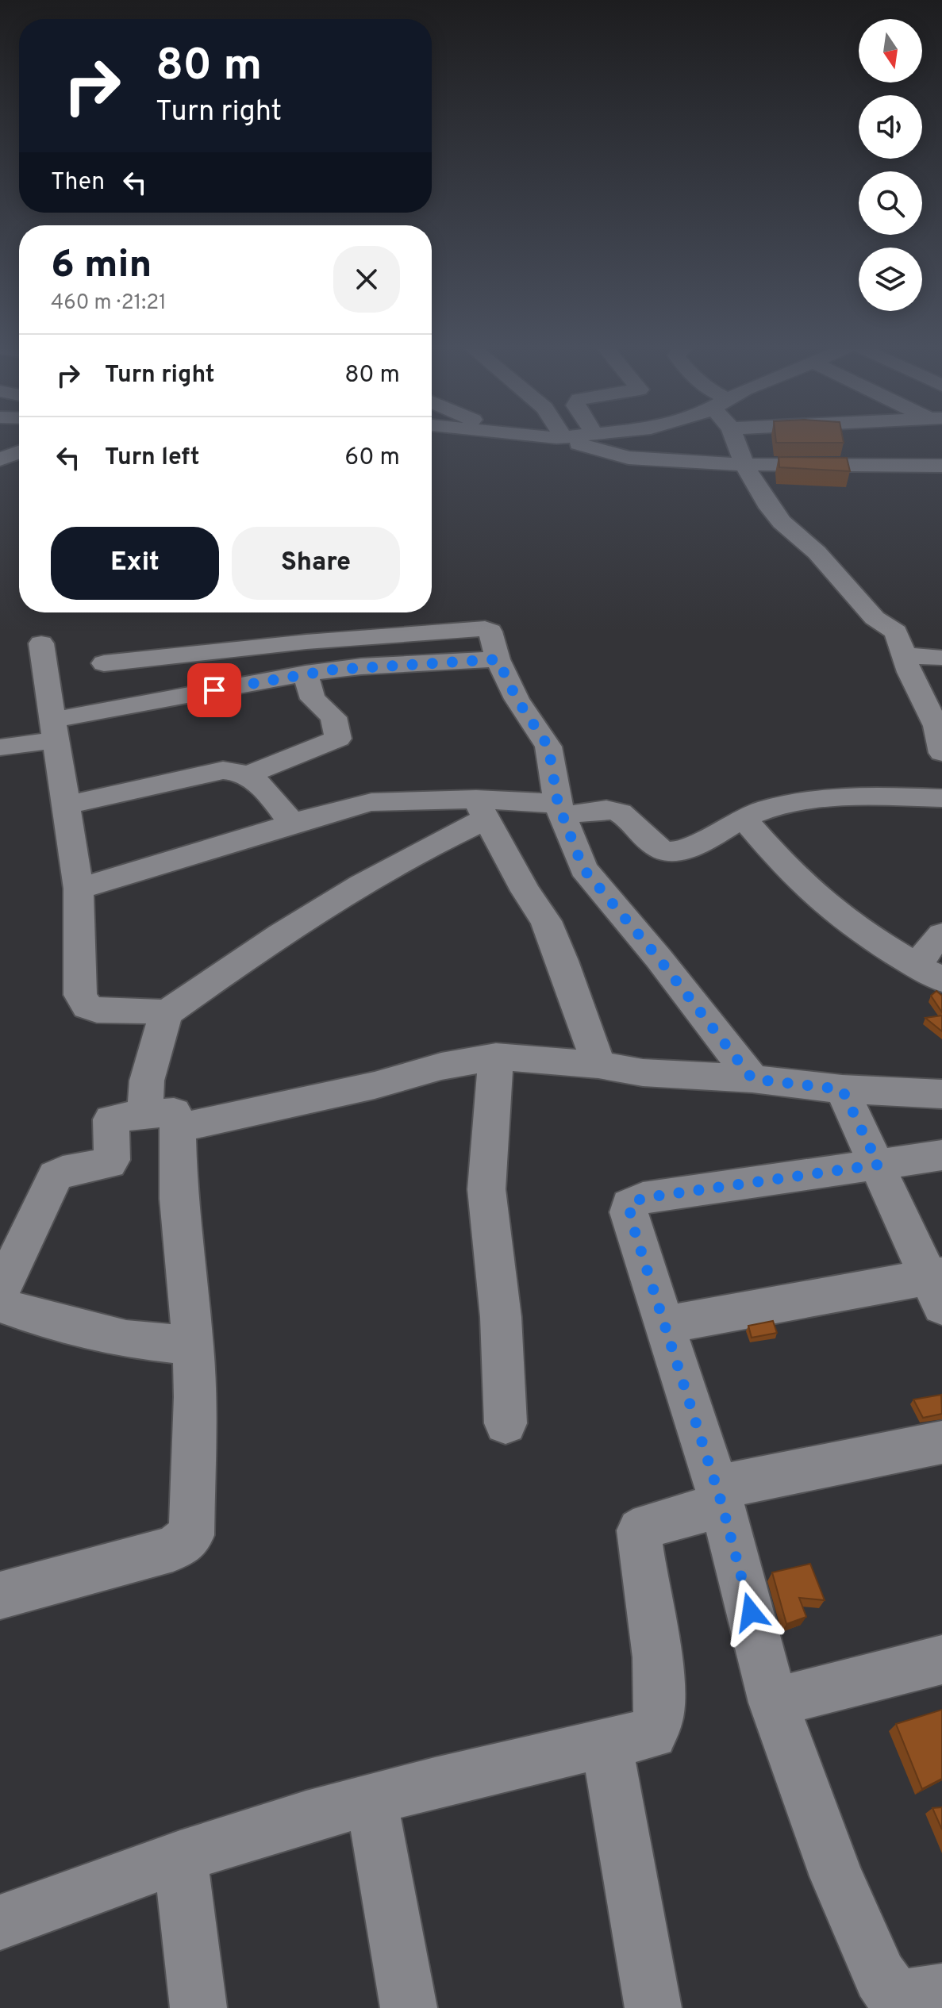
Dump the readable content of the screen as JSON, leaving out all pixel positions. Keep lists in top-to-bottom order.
{
  "north": "bottom",
  "page": {
    "turn": ["80 m", "Turn right"],
    "then": "Then",
    "heading": ["6 min", "460 m · 21:21"],
    "list": [
      {
        "name": "Turn right",
        "value": "80 m"
      },
      {
        "name": "Turn left",
        "value": "60 m"
      }
    ],
    "buttons": ["Exit", "Share"]
  }
}
